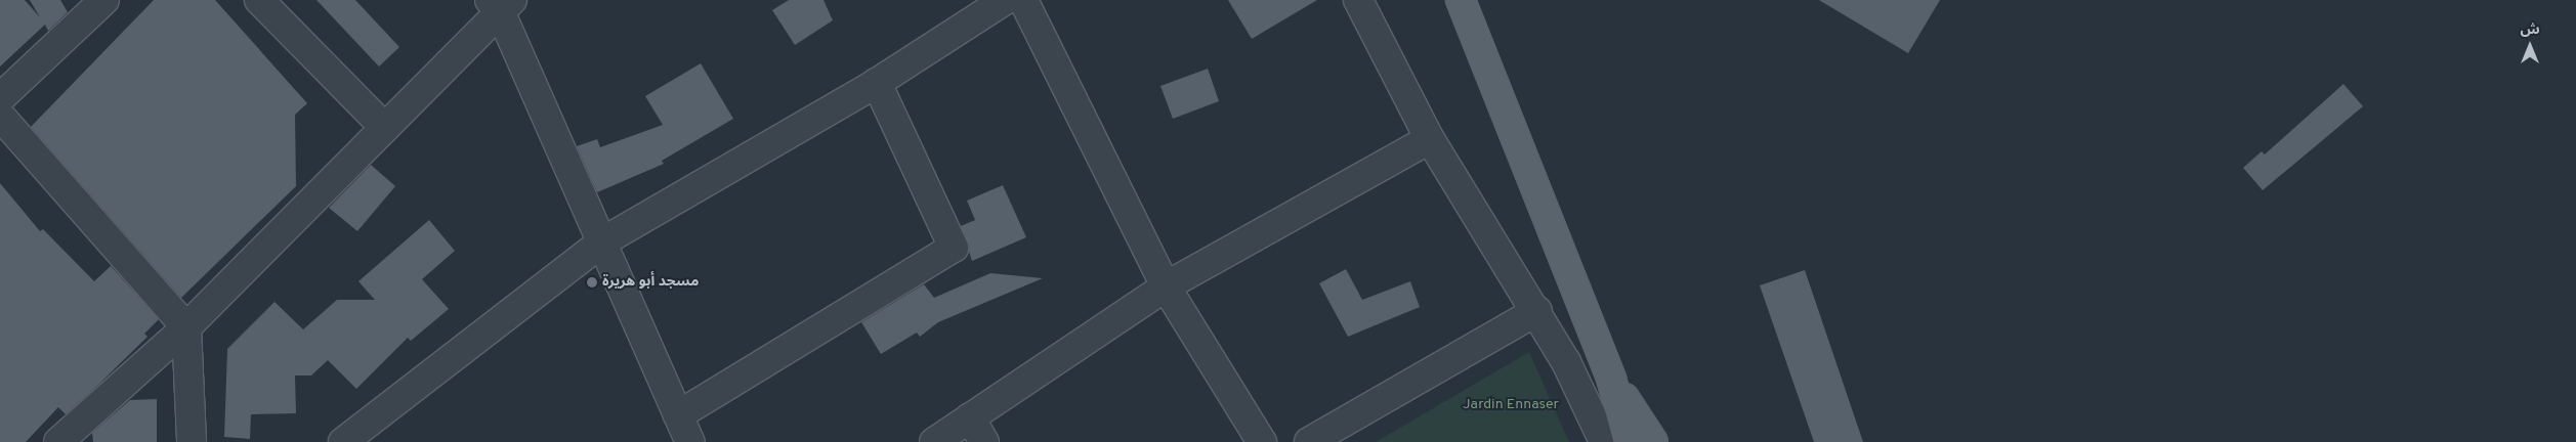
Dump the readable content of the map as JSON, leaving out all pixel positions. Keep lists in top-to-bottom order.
{
  "parks": ["Jardin Ennaser"],
  "places": ["مسجد أبو هريرة"],
  "north": "top"
}
